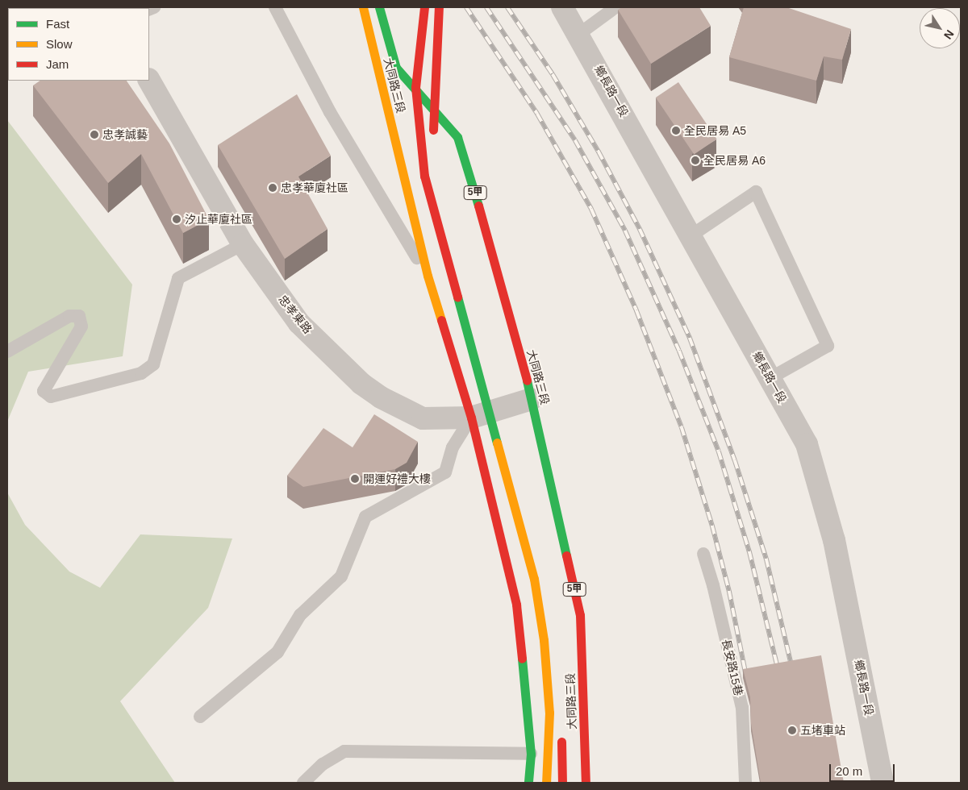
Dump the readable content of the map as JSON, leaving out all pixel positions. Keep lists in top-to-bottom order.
{
  "streets": {
    "main road": ["大同路三段", "5甲"],
    "street": ["鄉長路一段", "忠孝東路"],
    "lane": ["長安路15巷"]
  },
  "crossings": [
    ["大同路三段", "忠孝東路"]
  ],
  "places": [
    "全民居易 A5",
    "忠孝誠藝",
    "全民居易 A6",
    "忠孝華廈社區",
    "汐止華廈社區",
    "開運好禮大樓",
    "五堵車站"
  ],
  "legend": ["Fast", "Slow", "Jam"],
  "scale_bar": "20 m",
  "north": "bottom right"
}
